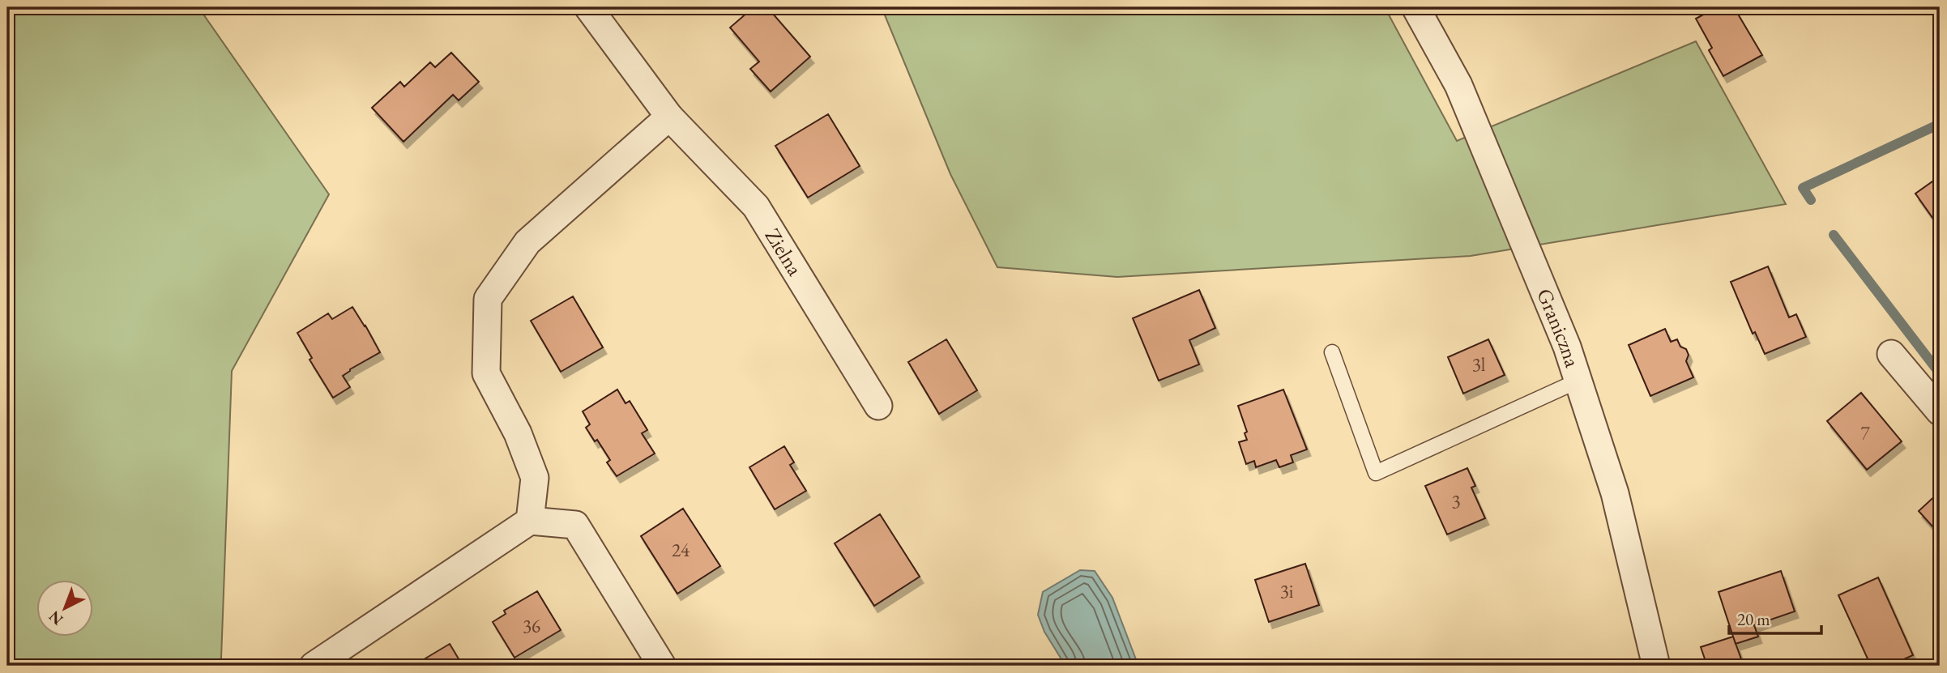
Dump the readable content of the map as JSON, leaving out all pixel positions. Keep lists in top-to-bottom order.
{
  "streets": {
    "street": ["Zielna", "Graniczna"]
  },
  "house_numbers": [
    "3l",
    "7",
    "3",
    "24",
    "3i",
    "36"
  ],
  "scale_bar": "20 m",
  "north": "bottom left"
}
